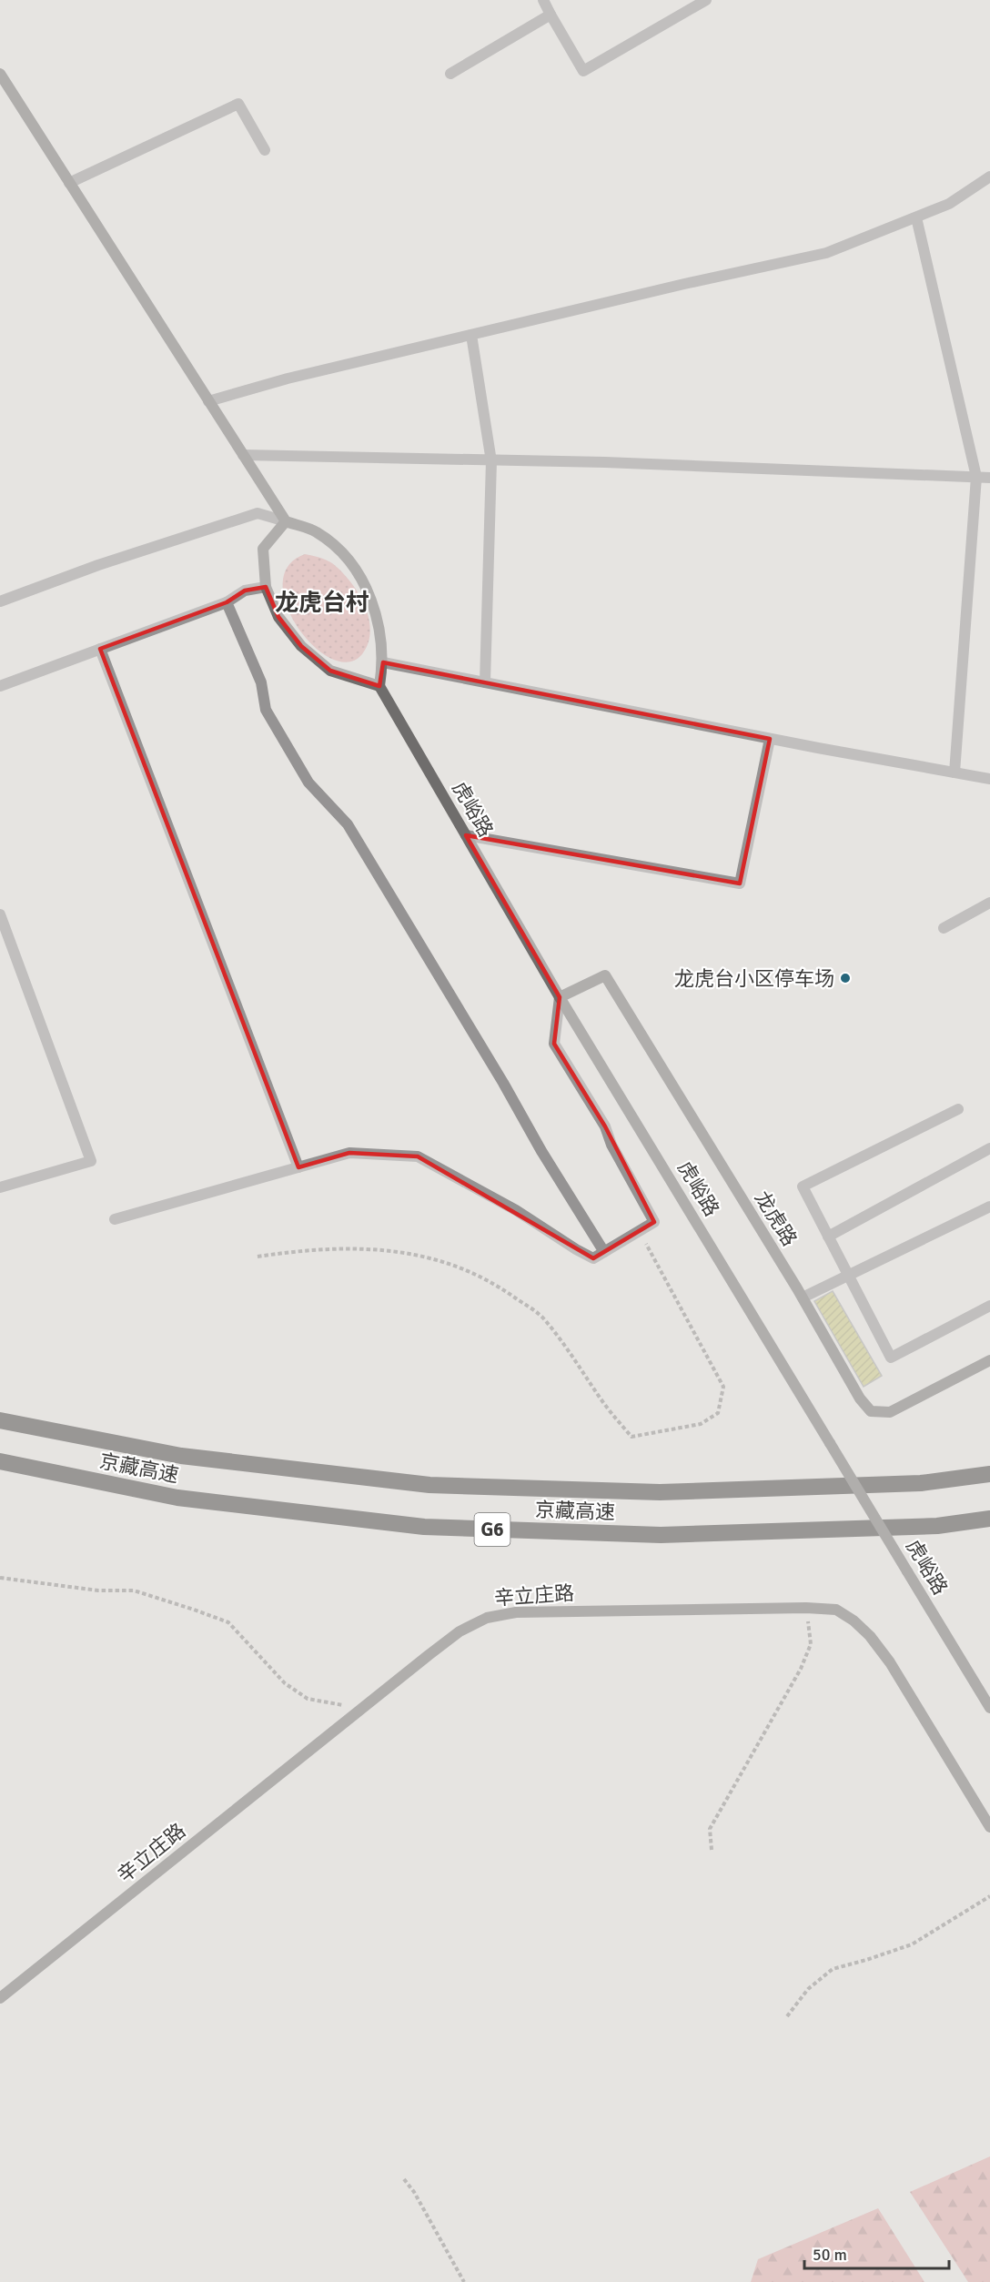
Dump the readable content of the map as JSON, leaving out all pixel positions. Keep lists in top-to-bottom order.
{
  "streets": {
    "highway": ["京藏高速", "G6"],
    "street": ["虎峪路", "龙虎路", "辛立庄路"]
  },
  "crossings": [
    ["虎峪路", "龙虎路"]
  ],
  "districts": ["龙虎台村"],
  "places": ["龙虎台小区停车场"],
  "scale_bar": "50 m"
}
